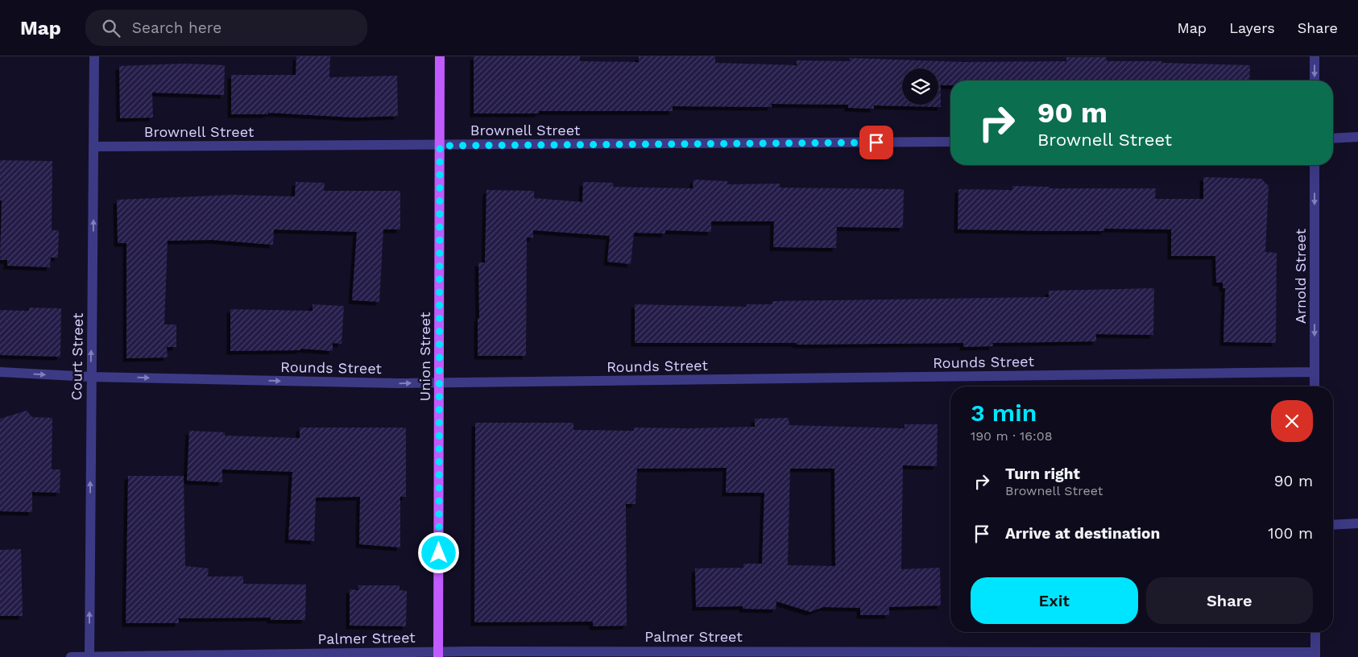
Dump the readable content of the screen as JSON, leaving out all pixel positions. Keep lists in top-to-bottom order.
{
  "streets": {
    "main road": ["Union Street"],
    "street": [
      "Brownell Street",
      "Arnold Street",
      "Court Street",
      "Rounds Street",
      "Palmer Street"
    ]
  },
  "crossings": [
    ["Brownell Street", "Court Street"],
    ["Brownell Street", "Union Street"],
    ["Arnold Street", "Rounds Street"],
    ["Court Street", "Rounds Street"],
    ["Court Street", "Palmer Street"],
    ["Union Street", "Rounds Street"],
    ["Union Street", "Palmer Street"]
  ],
  "one_way": ["Arnold Street", "Court Street"],
  "page": {
    "header": "Map",
    "search": "Search here",
    "nav": ["Map", "Layers", "Share"],
    "turn": ["90 m", "Brownell Street"],
    "heading": ["3 min", "190 m · 16:08"],
    "list": [
      {
        "name": "Turn right",
        "note": "Brownell Street",
        "value": "90 m"
      },
      {
        "name": "Arrive at destination",
        "value": "100 m"
      }
    ],
    "buttons": ["Exit", "Share"]
  }
}
